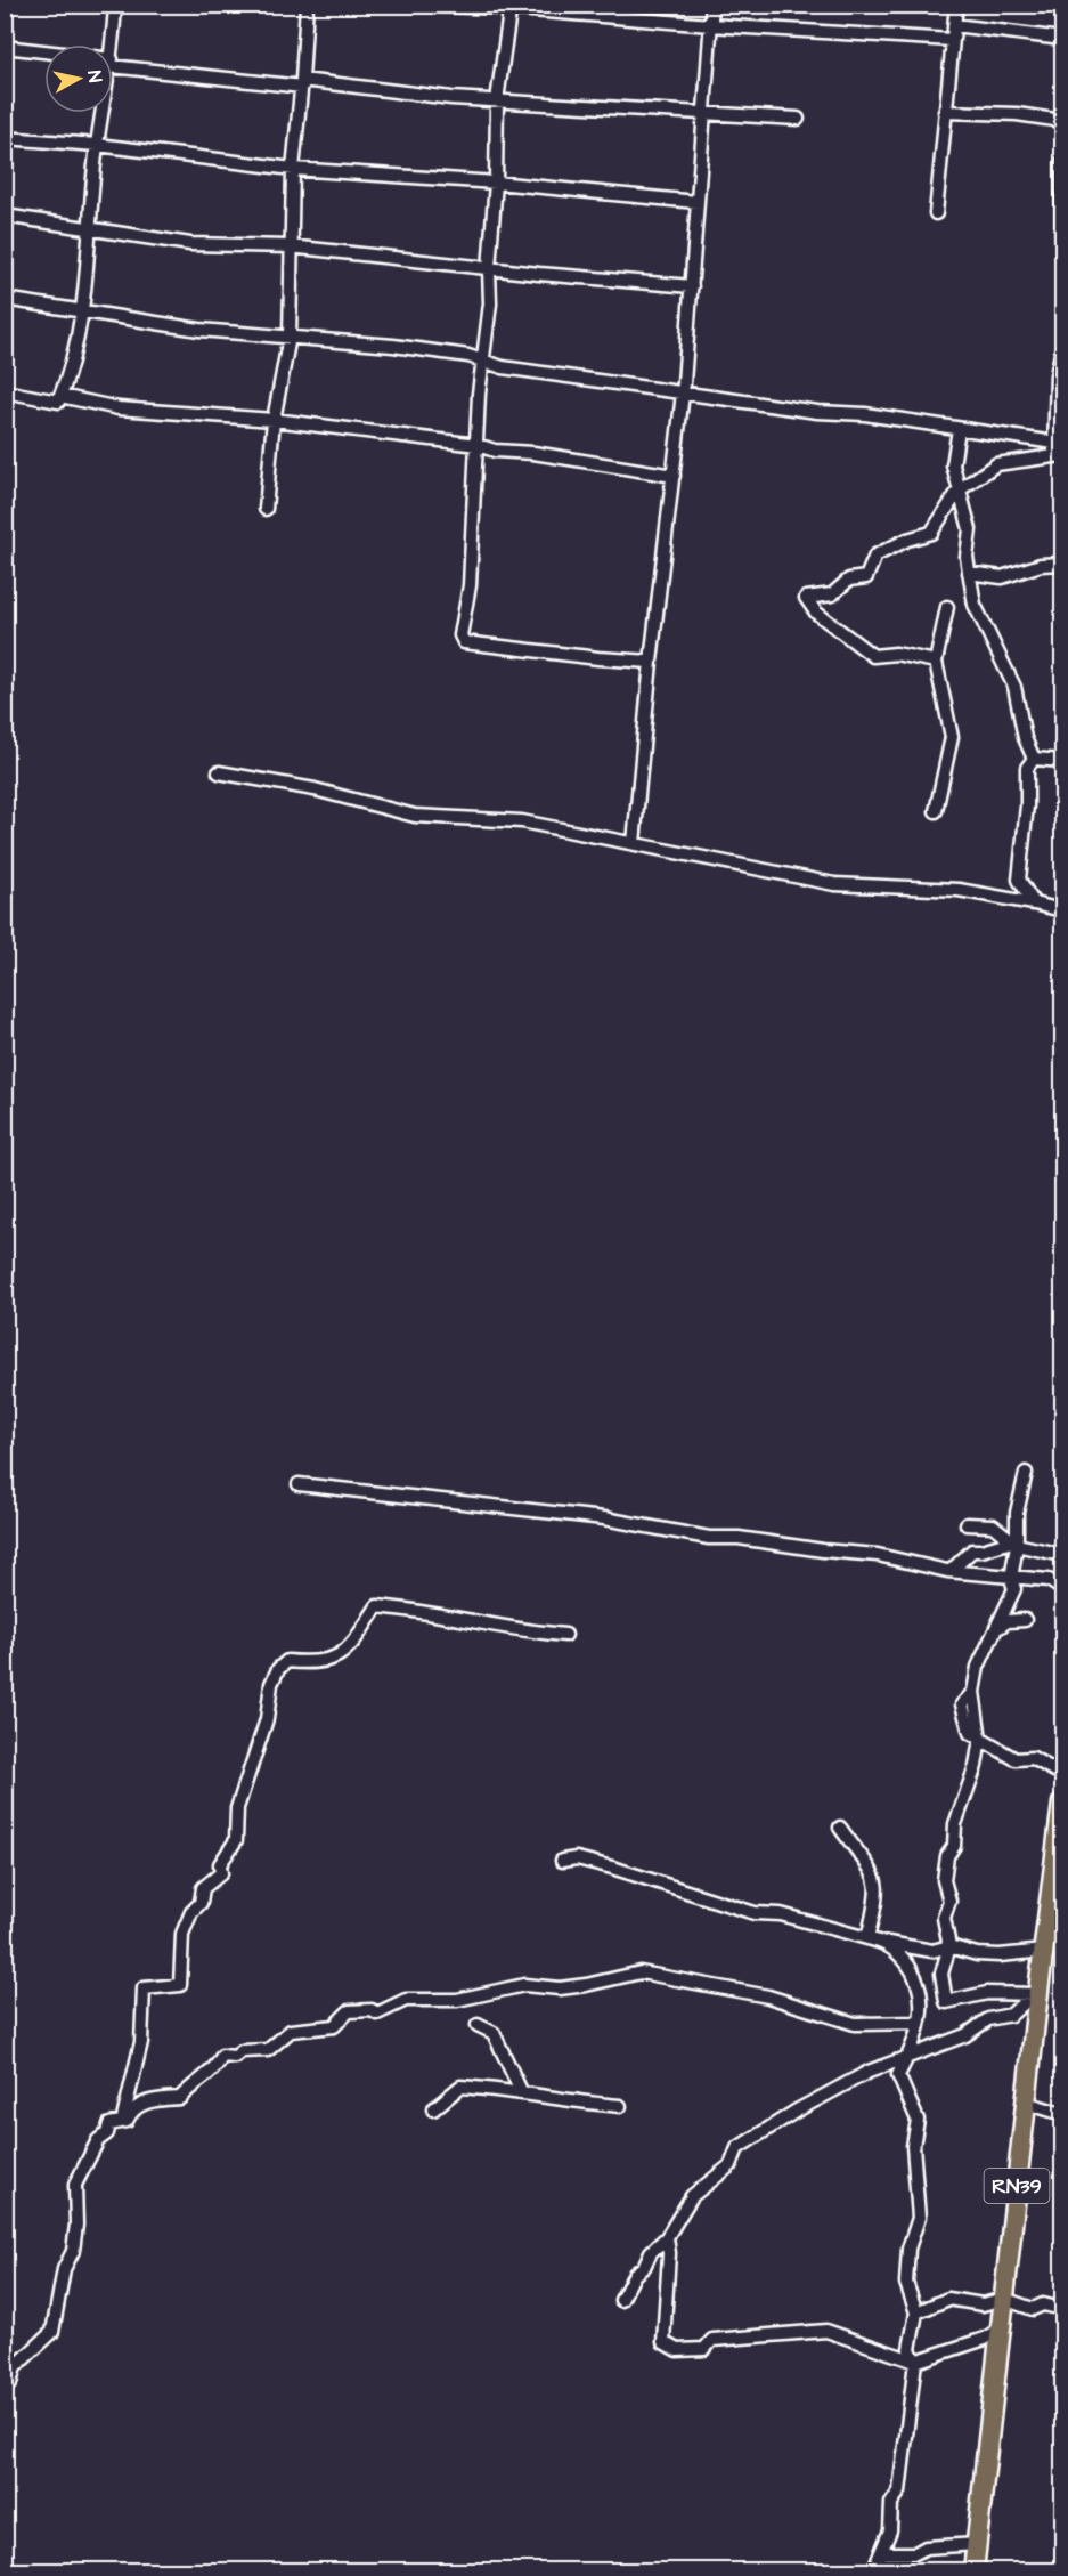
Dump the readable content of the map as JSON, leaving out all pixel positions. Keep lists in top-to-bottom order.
{
  "streets": {
    "highway": ["RN39"]
  },
  "north": "right"
}
